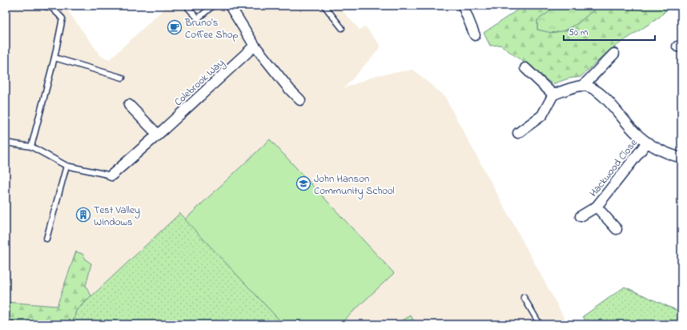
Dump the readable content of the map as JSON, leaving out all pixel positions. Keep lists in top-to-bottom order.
{
  "streets": {
    "street": ["Colebrook Way", "Hackwood Close"]
  },
  "places": {
    "cafe": ["Bruno's Coffee Shop"],
    "school or university": ["John Hanson Community School"],
    "building": ["Test Valley Windows"]
  },
  "scale_bar": "50 m"
}
